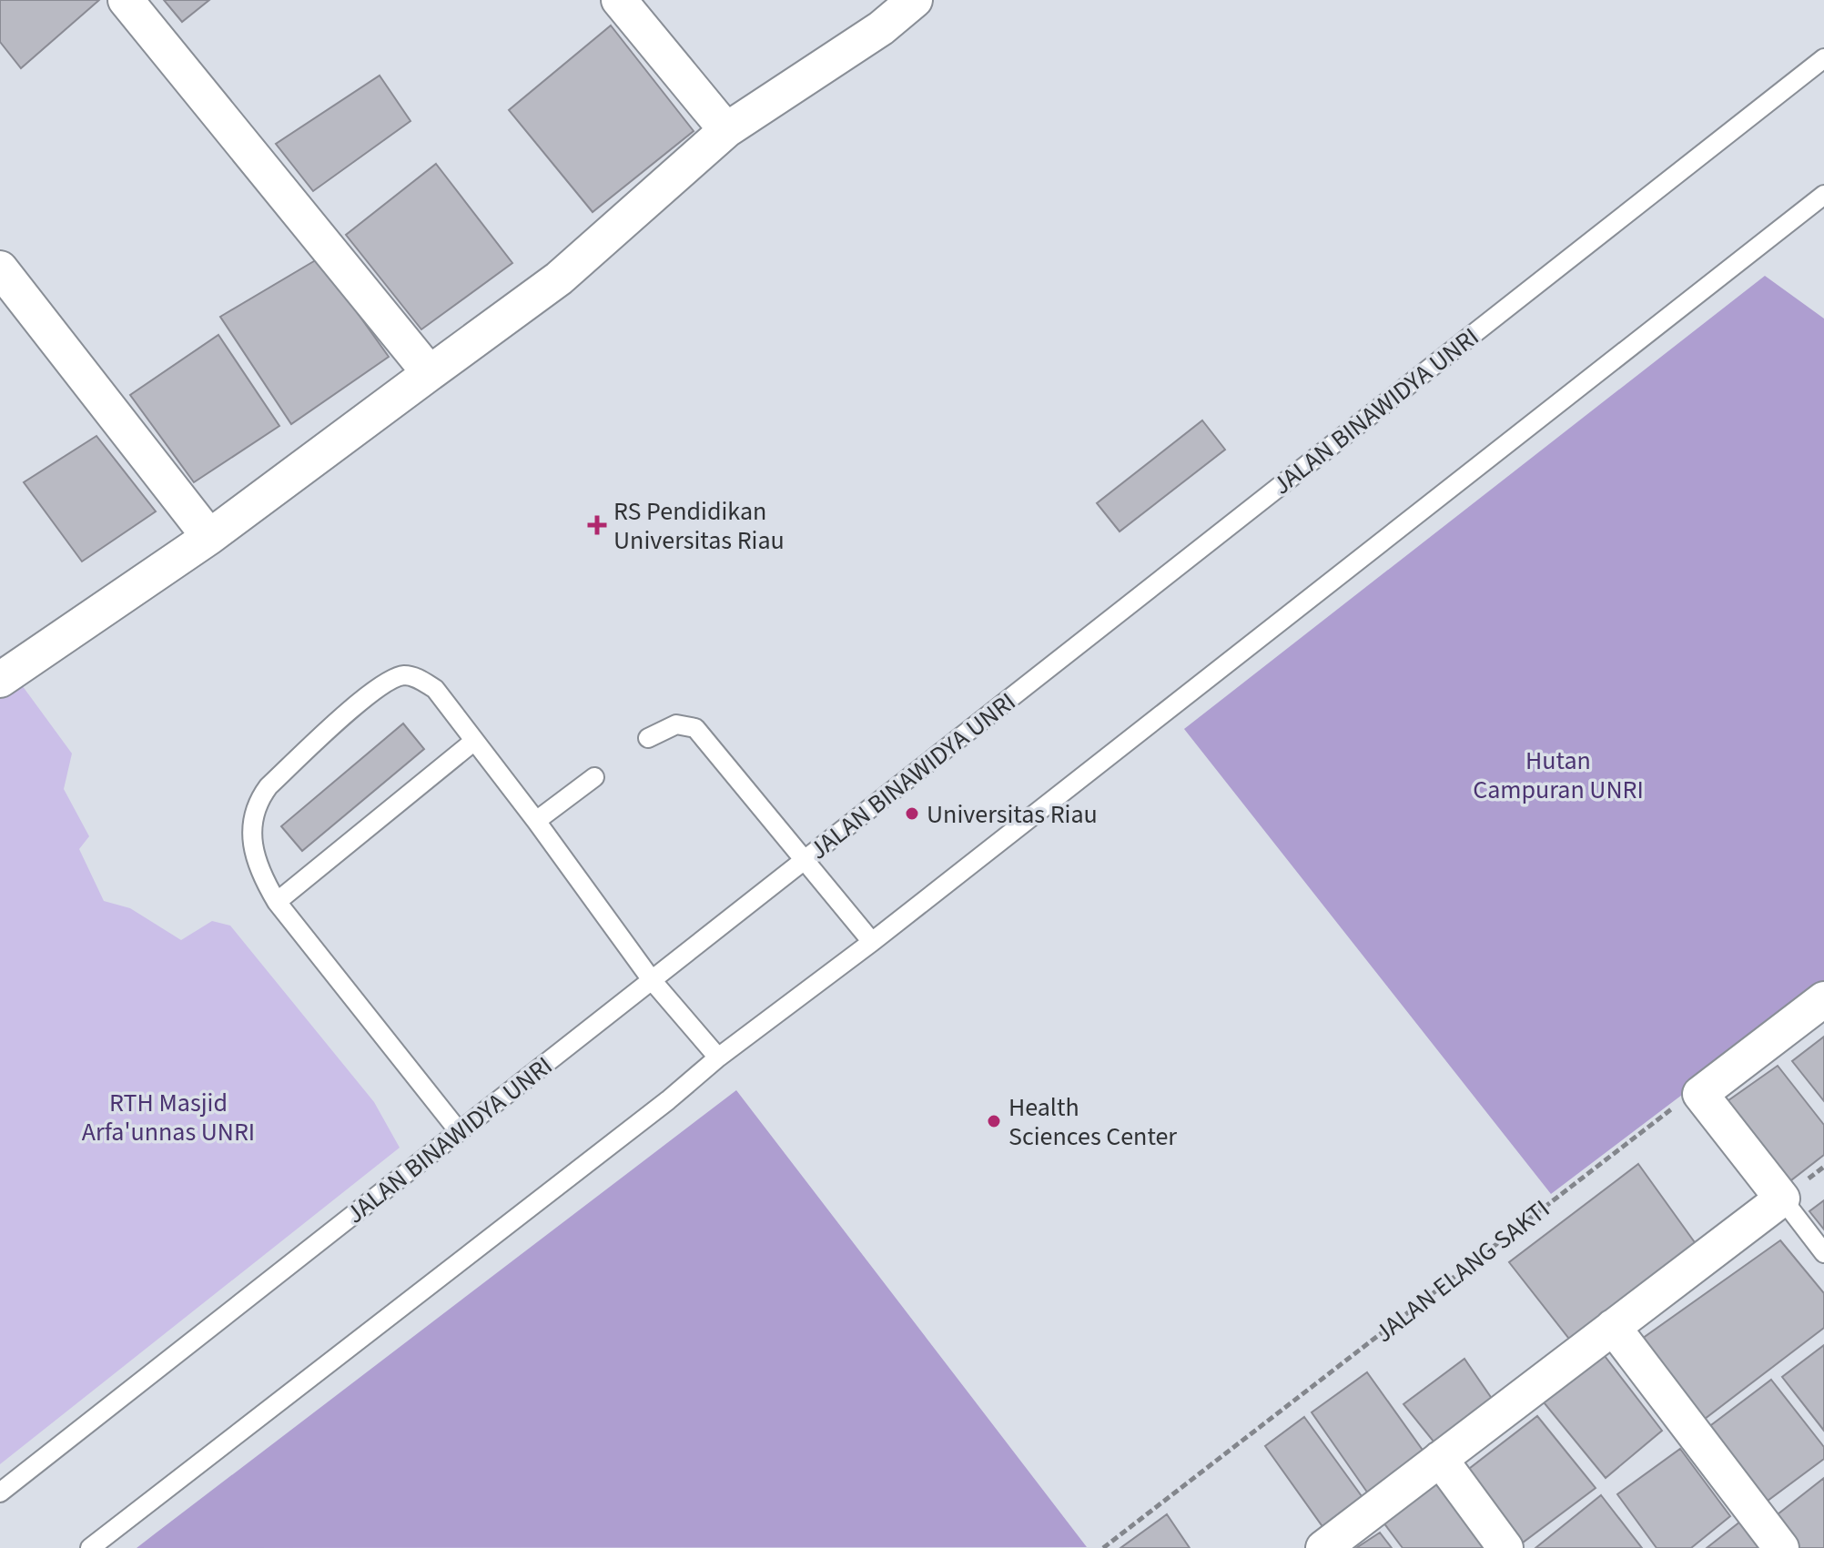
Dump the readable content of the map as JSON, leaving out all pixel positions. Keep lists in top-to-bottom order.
{
  "streets": {
    "lane": ["JALAN BINAWIDYA UNRI"],
    "path": ["JALAN ELANG SAKTI"]
  },
  "parks": ["Hutan Campuran UNRI", "RTH Masjid Arfa'unnas UNRI"],
  "places": {
    "health": ["RS Pendidikan Universitas Riau"],
    "other": ["Universitas Riau", "Health Sciences Center"]
  }
}
